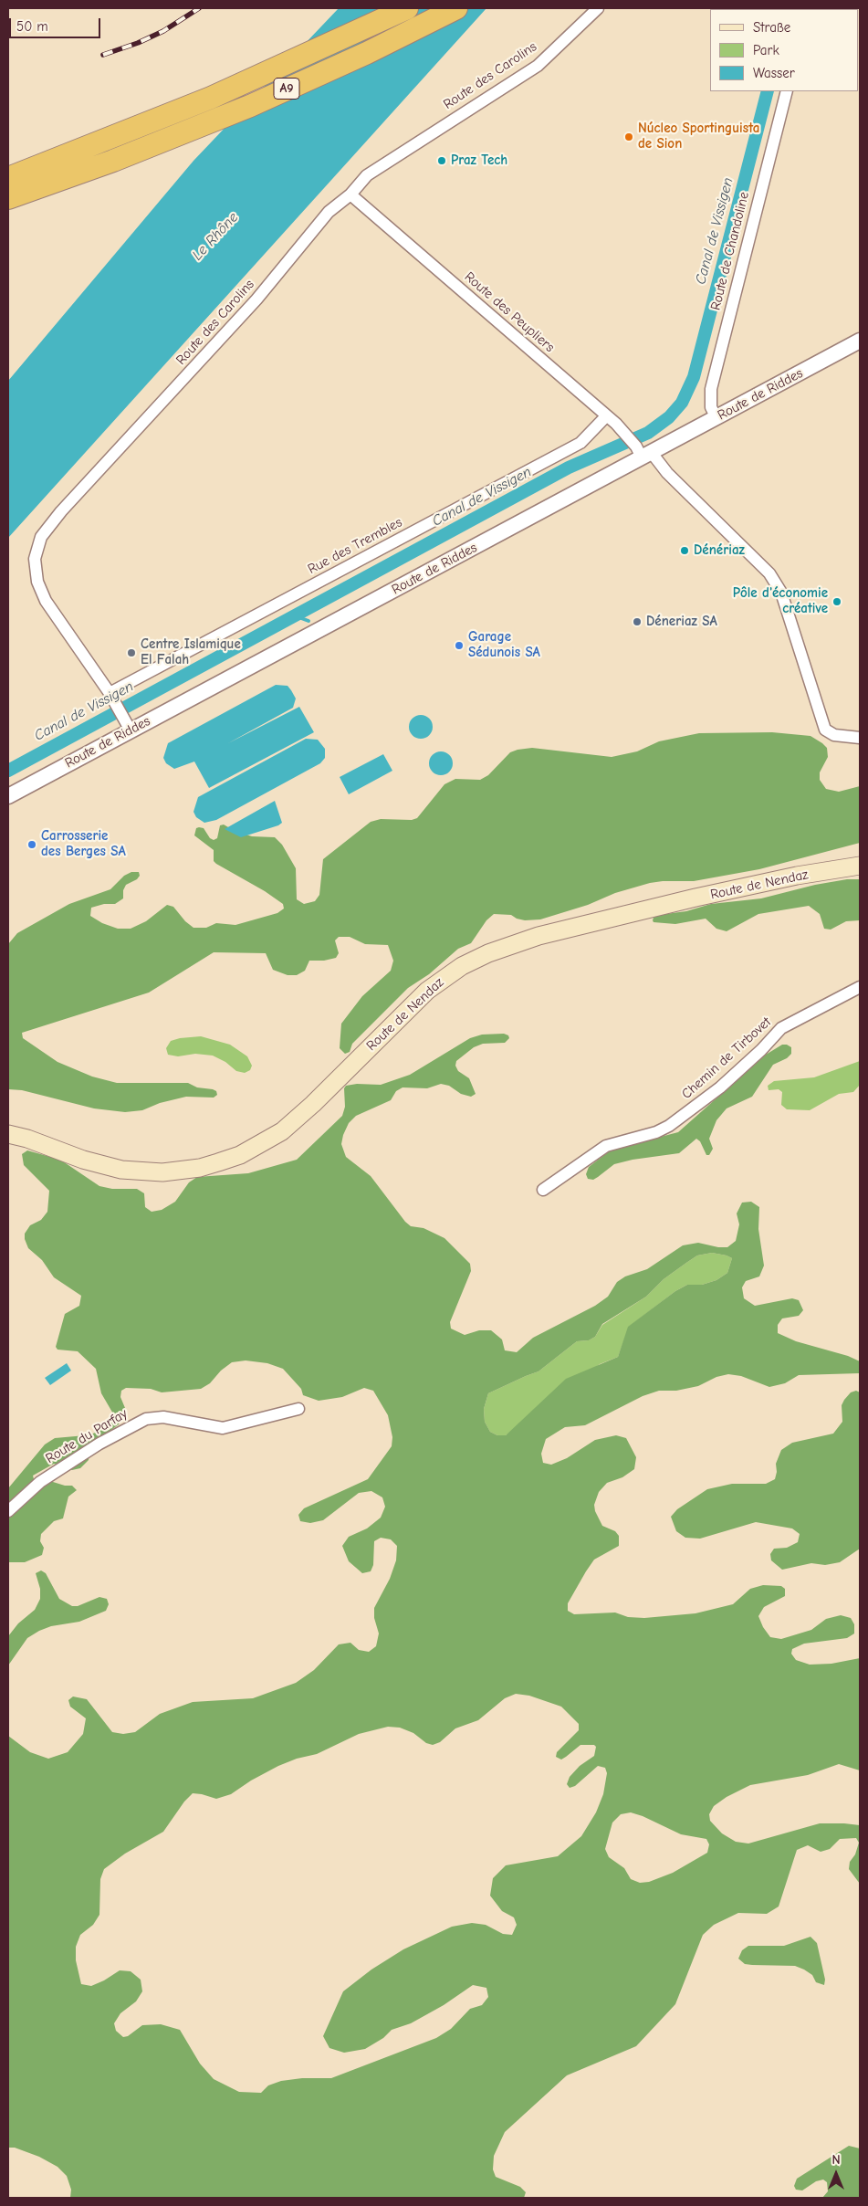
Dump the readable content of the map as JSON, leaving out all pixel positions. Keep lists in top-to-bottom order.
{
  "streets": {
    "highway": ["A9"],
    "main road": ["Route de Nendaz"],
    "street": [
      "Route des Carolins",
      "Route de Chandoline",
      "Route des Peupliers",
      "Route de Riddes",
      "Rue des Trembles",
      "Chemin de Tirbovet",
      "Route du Parfay"
    ]
  },
  "crossings": [
    ["Route des Carolins", "Route des Peupliers"],
    ["Route des Carolins", "Route de Riddes"],
    ["Route des Carolins", "Rue des Trembles"],
    ["Route de Chandoline", "Route de Riddes"],
    ["Route des Peupliers", "Route de Riddes"],
    ["Route des Peupliers", "Rue des Trembles"]
  ],
  "water": ["Canal de Vissigen", "Le Rhône"],
  "places": [
    "Núcleo Sportinguista de Sion",
    "Praz Tech",
    "Dénériaz",
    "Pôle d'économie créative",
    "Déneriaz SA",
    "Garage Sédunois SA",
    "Centre Islamique El Falah",
    "Carrosserie des Berges SA"
  ],
  "legend": ["Straße", "Park", "Wasser"],
  "scale_bar": "50 m",
  "north": "top"
}
